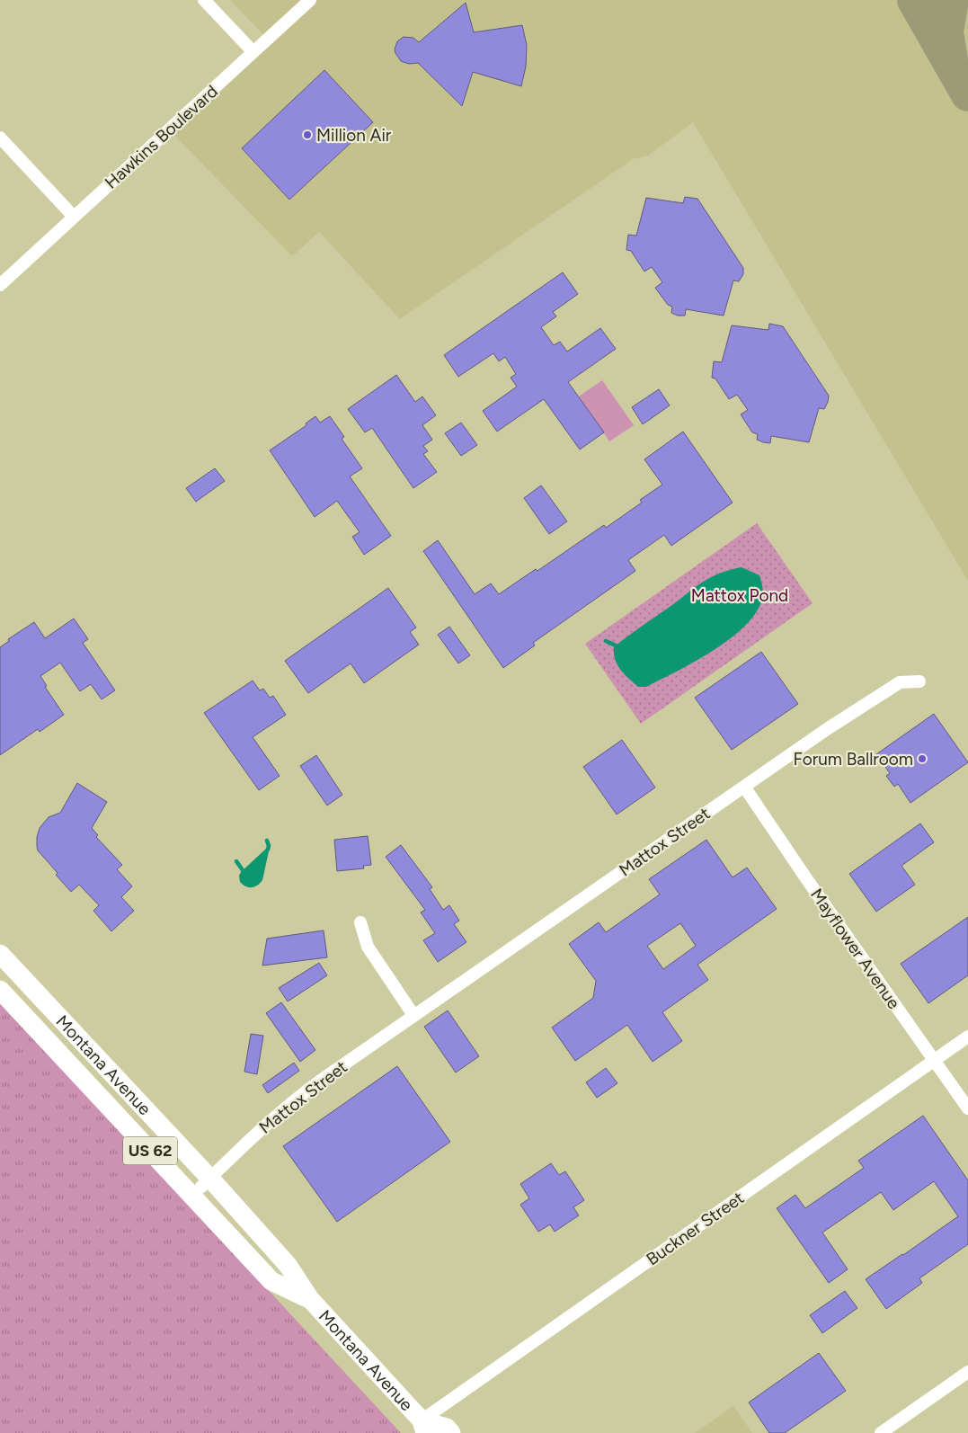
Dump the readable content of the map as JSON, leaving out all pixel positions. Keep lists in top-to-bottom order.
{
  "streets": {
    "highway": ["Montana Avenue", "US 62"],
    "street": [
      "Hawkins Boulevard",
      "Mattox Street",
      "Mayflower Avenue",
      "Buckner Street"
    ]
  },
  "crossings": [
    ["Mattox Street", "Mayflower Avenue"],
    ["Mattox Street", "Montana Avenue"],
    ["Mayflower Avenue", "Buckner Street"],
    ["Montana Avenue", "Buckner Street"]
  ],
  "parks": ["Mattox Pond"],
  "places": ["Million Air", "Forum Ballroom"]
}
